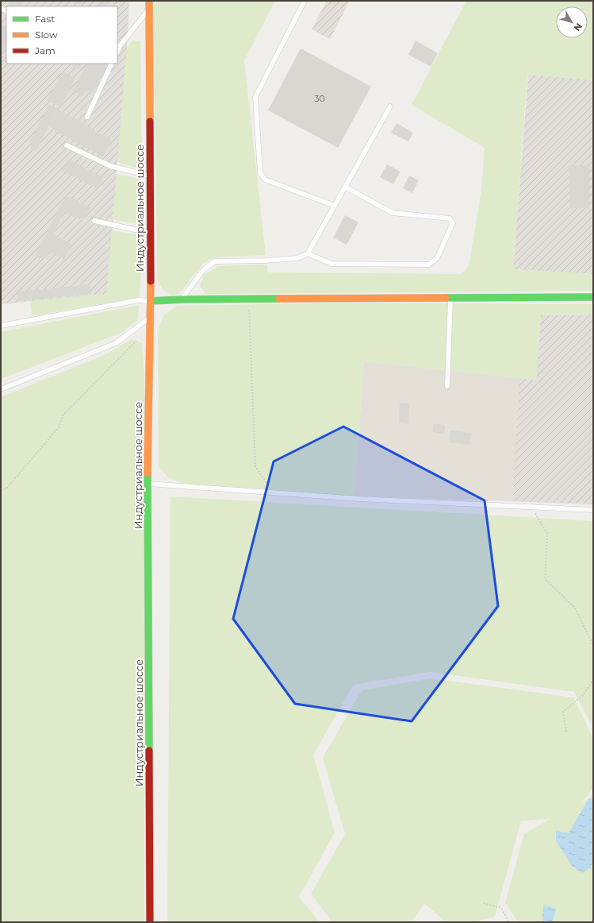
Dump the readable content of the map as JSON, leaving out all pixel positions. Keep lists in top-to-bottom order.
{
  "streets": {
    "main road": ["Индустриальное шоссе"]
  },
  "house_numbers": ["30"],
  "legend": ["Fast", "Slow", "Jam"],
  "north": "bottom right"
}
